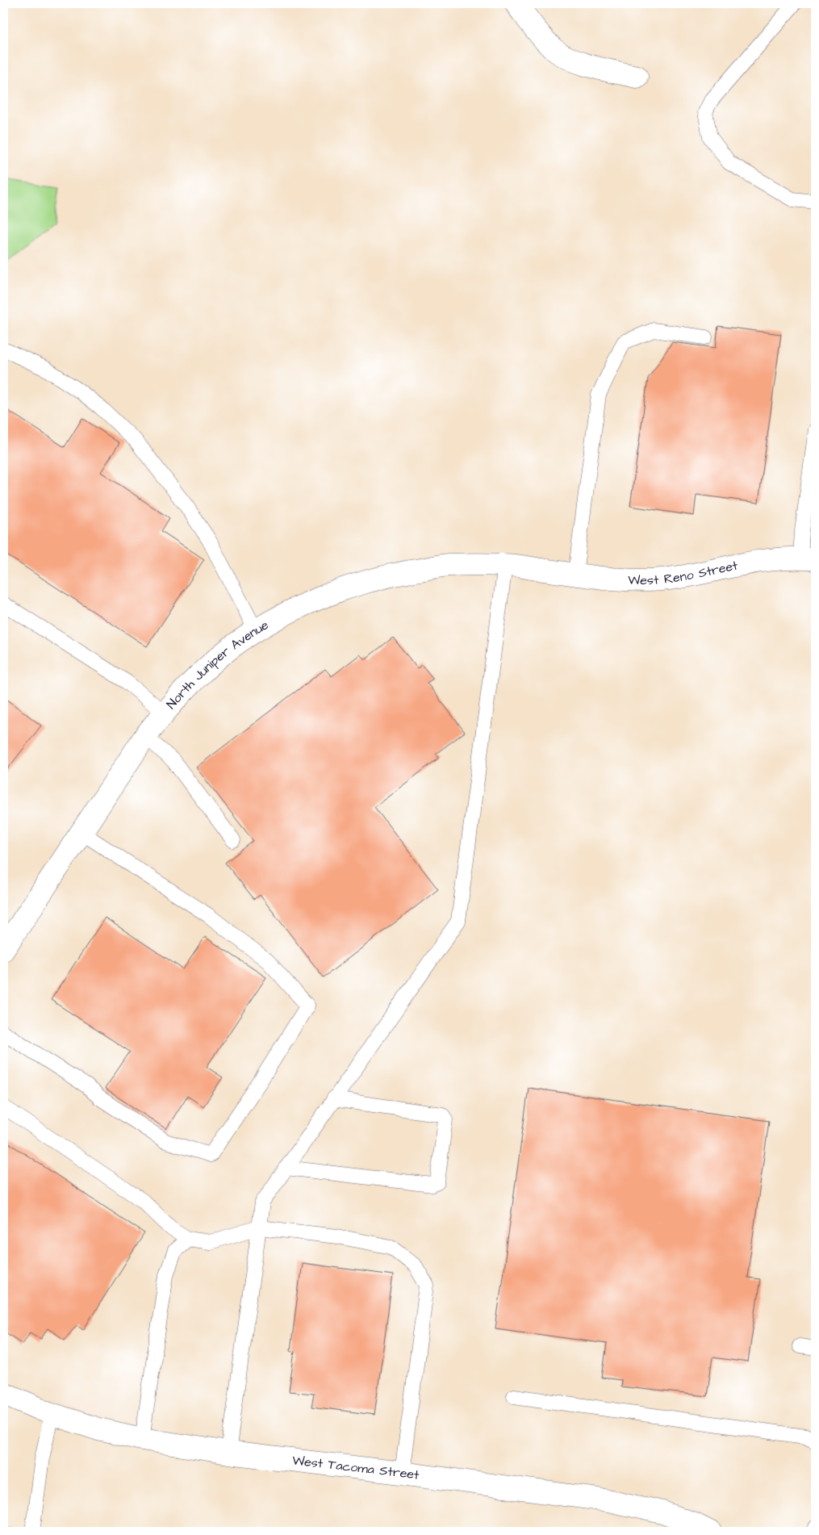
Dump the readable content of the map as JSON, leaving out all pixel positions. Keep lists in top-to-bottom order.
{
  "streets": {
    "street": ["West Reno Street", "North Juniper Avenue", "West Tacoma Street"]
  },
  "crossings": [
    ["West Reno Street", "North Juniper Avenue"]
  ]
}
